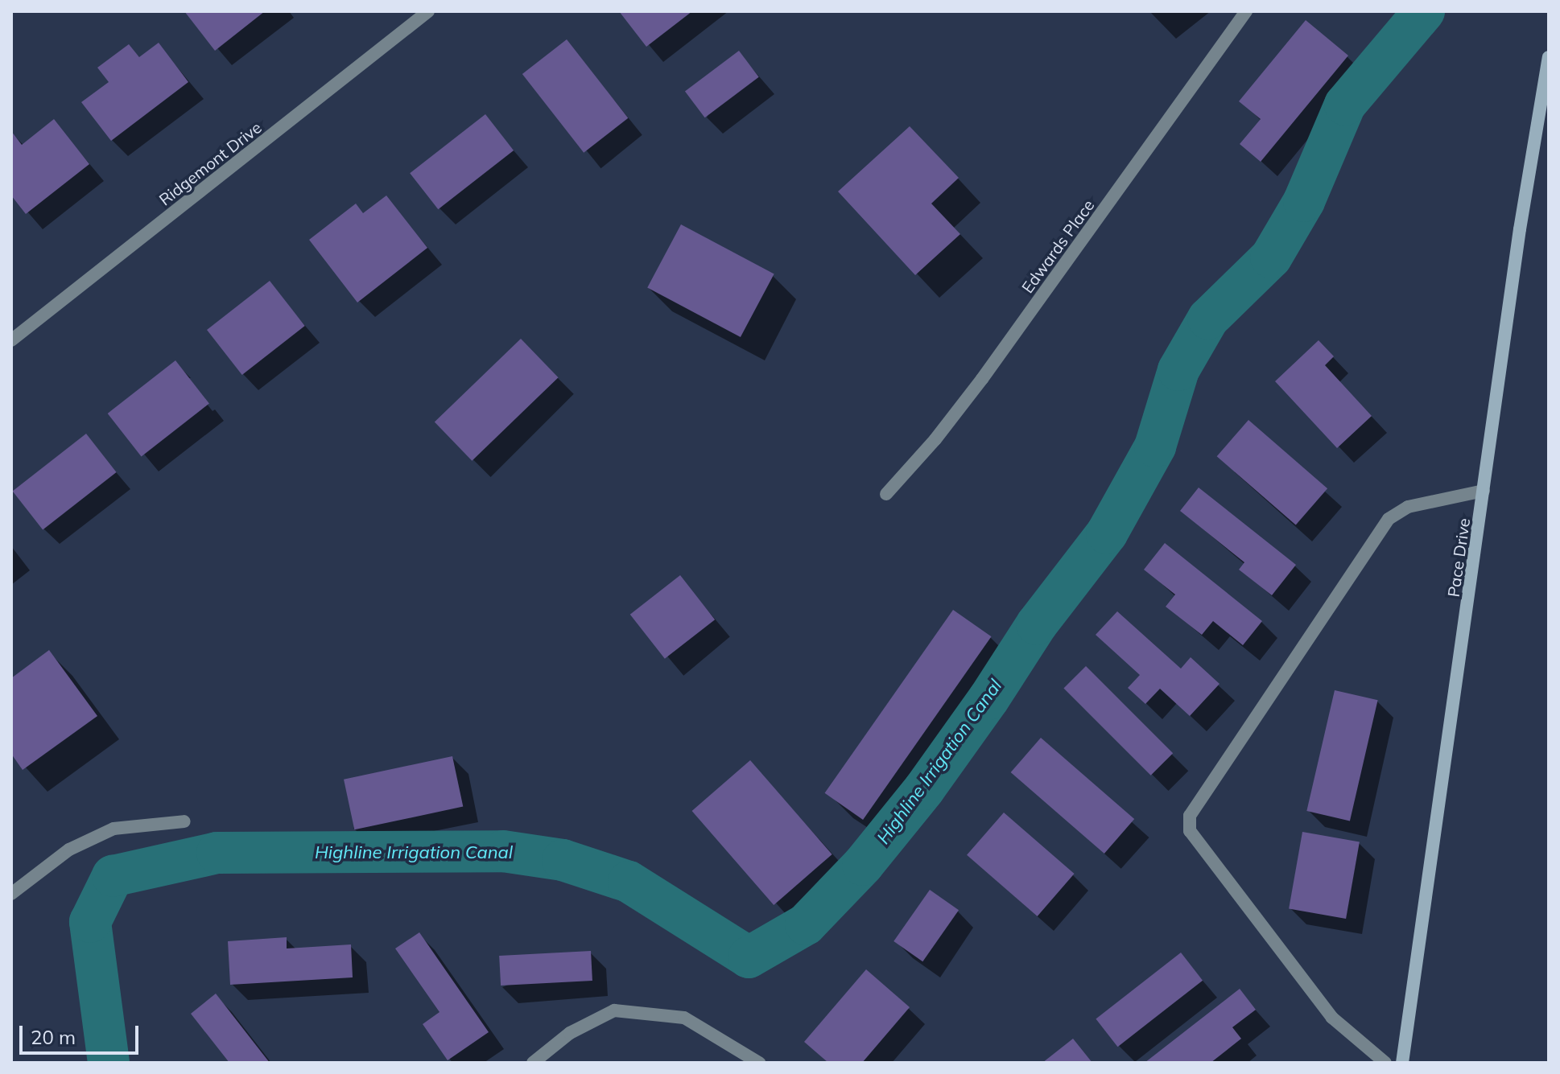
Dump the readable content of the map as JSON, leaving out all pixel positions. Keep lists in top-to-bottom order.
{
  "streets": {
    "street": ["Ridgemont Drive", "Edwards Place", "Pace Drive"]
  },
  "water": ["Highline Irrigation Canal"],
  "scale_bar": "20 m"
}
